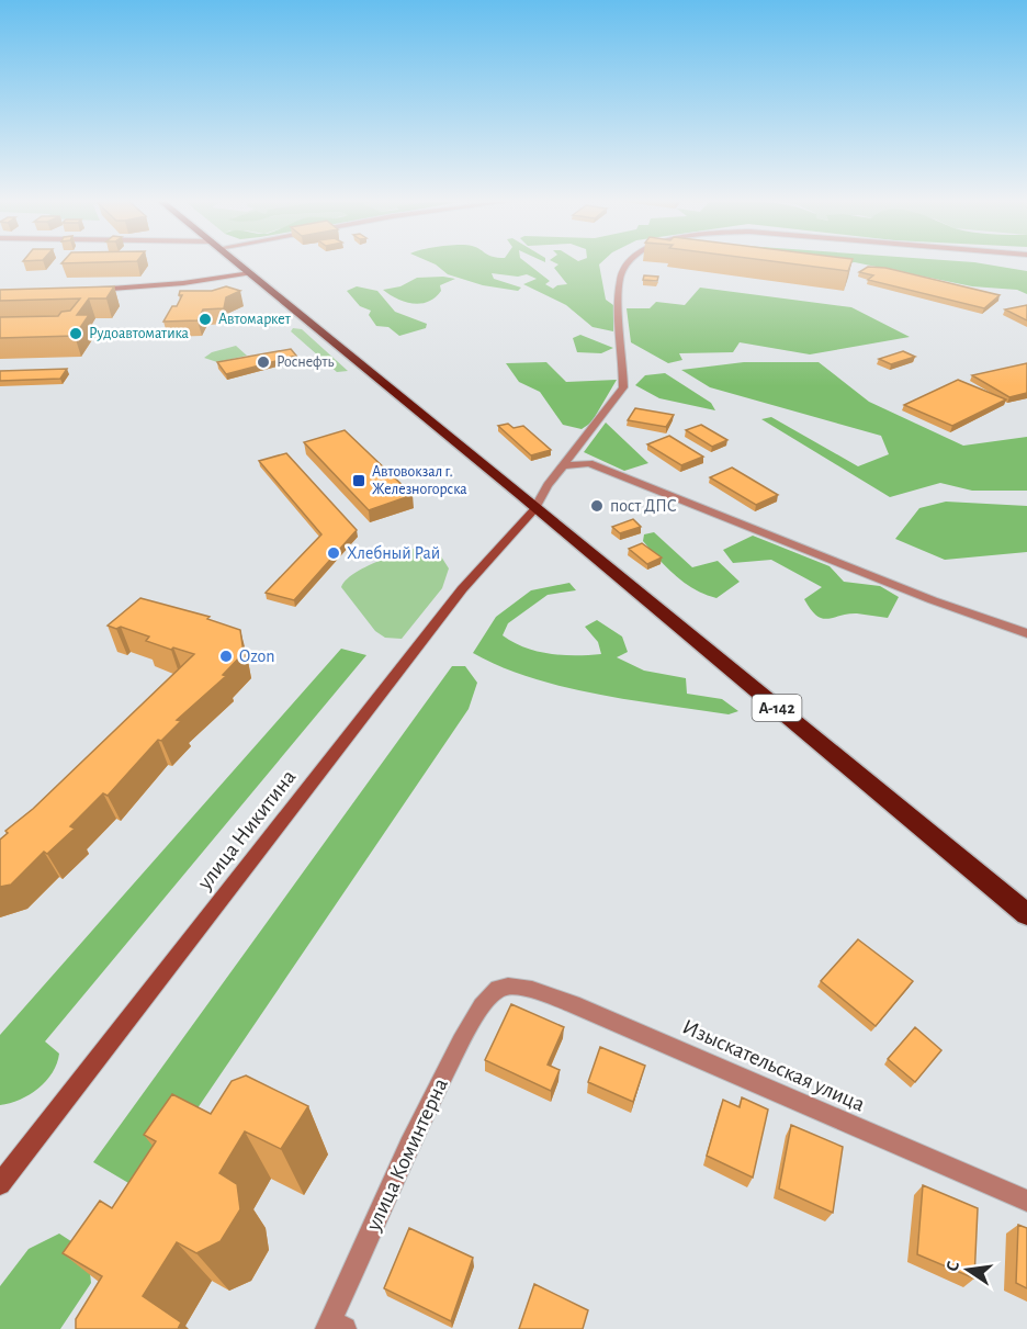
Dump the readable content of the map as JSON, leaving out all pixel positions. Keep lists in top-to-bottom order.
{
  "streets": {
    "highway": ["А-142"],
    "main road": ["улица Никитина"],
    "street": ["Изыскательская улица", "улица Коминтерна"]
  },
  "crossings": [
    ["А-142", "улица Никитина"],
    ["Изыскательская улица", "улица Коминтерна"]
  ],
  "places": {
    "other": [
      "Автомаркет",
      "Рудоавтоматика",
      "Роснефть",
      "пост ДПС",
      "Хлебный Рай",
      "Ozon"
    ],
    "transit": ["Автовокзал г. Железногорска"]
  },
  "north": "left"
}
